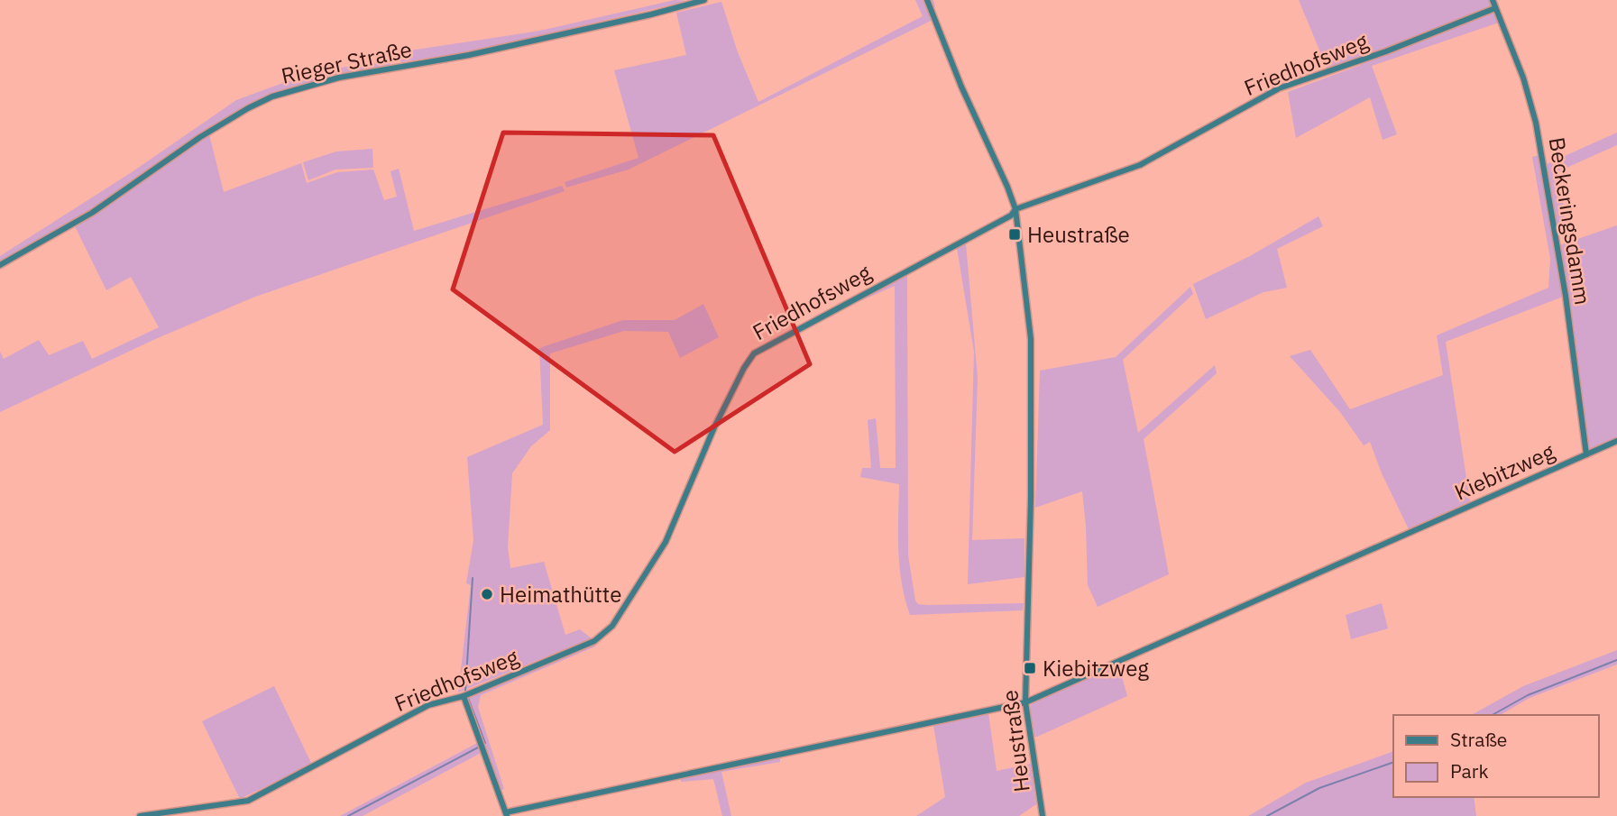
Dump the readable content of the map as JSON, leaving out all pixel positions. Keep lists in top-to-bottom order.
{
  "streets": {
    "street": [
      "Rieger Straße",
      "Friedhofsweg",
      "Beckeringsdamm",
      "Kiebitzweg",
      "Heustraße"
    ]
  },
  "crossings": [
    ["Friedhofsweg", "Beckeringsdamm"],
    ["Friedhofsweg", "Heustraße"],
    ["Beckeringsdamm", "Kiebitzweg"],
    ["Kiebitzweg", "Heustraße"]
  ],
  "places": {
    "transit": ["Heustraße", "Kiebitzweg"],
    "other": ["Heimathütte"]
  },
  "legend": ["Straße", "Park"]
}
